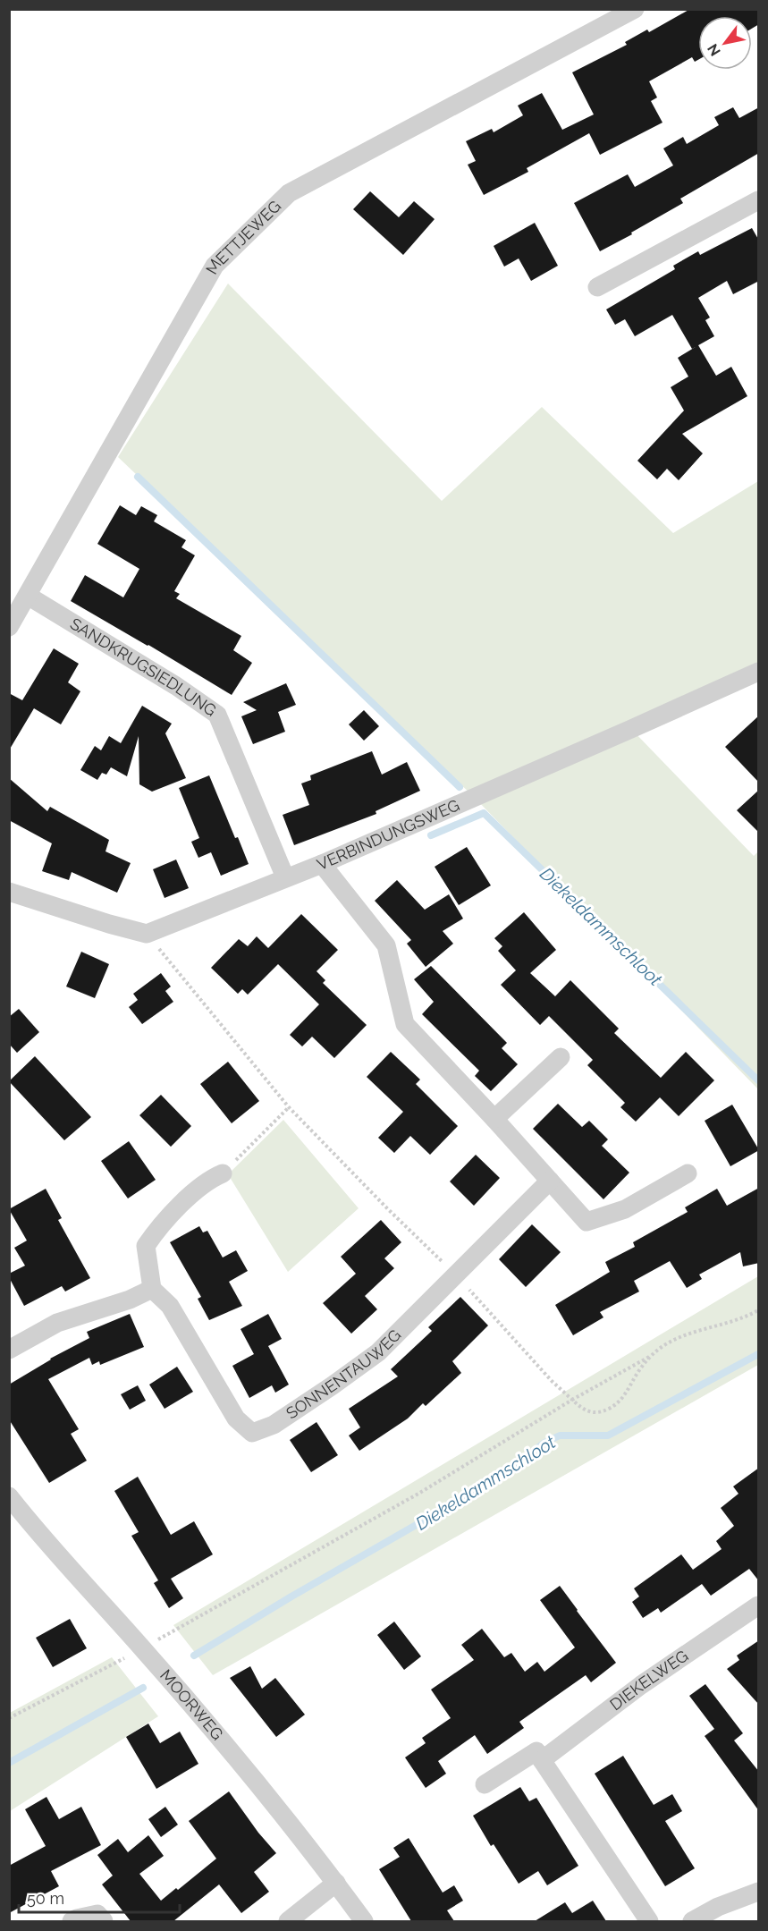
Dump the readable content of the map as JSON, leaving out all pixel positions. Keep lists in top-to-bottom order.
{
  "streets": {
    "street": [
      "METTJEWEG",
      "SANDKRUGSIEDLUNG",
      "VERBINDUNGSWEG",
      "SONNENTAUWEG",
      "DIEKELWEG",
      "MOORWEG"
    ]
  },
  "crossings": [
    ["METTJEWEG", "SANDKRUGSIEDLUNG"],
    ["SANDKRUGSIEDLUNG", "VERBINDUNGSWEG"]
  ],
  "water": ["Diekeldammschloot"],
  "scale_bar": "50 m",
  "north": "bottom left"
}
